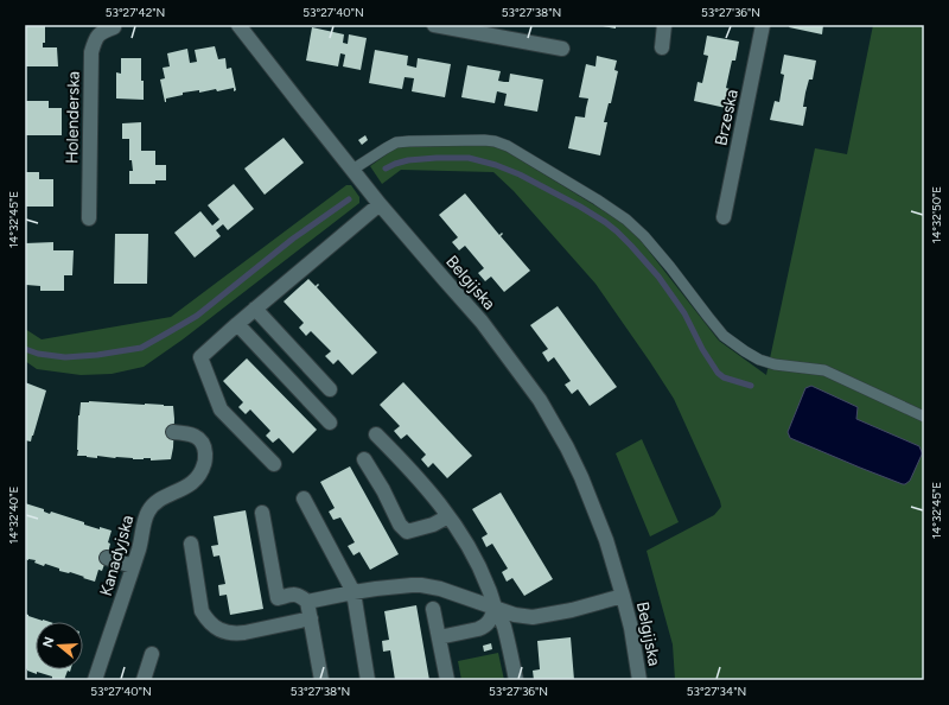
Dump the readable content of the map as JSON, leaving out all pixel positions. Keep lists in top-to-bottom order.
{
  "streets": {
    "street": [
      "Holenderska",
      "Brzeska",
      "Belgijska",
      "Kanadyjska"
    ]
  },
  "north": "left",
  "coordinates": [
    "53°27'42\"N",
    "53°27'40\"N",
    "53°27'38\"N",
    "53°27'36\"N",
    "14°32'50\"E",
    "14°32'45\"E",
    "14°32'40\"E",
    "53°27'34\"N"
  ]
}
